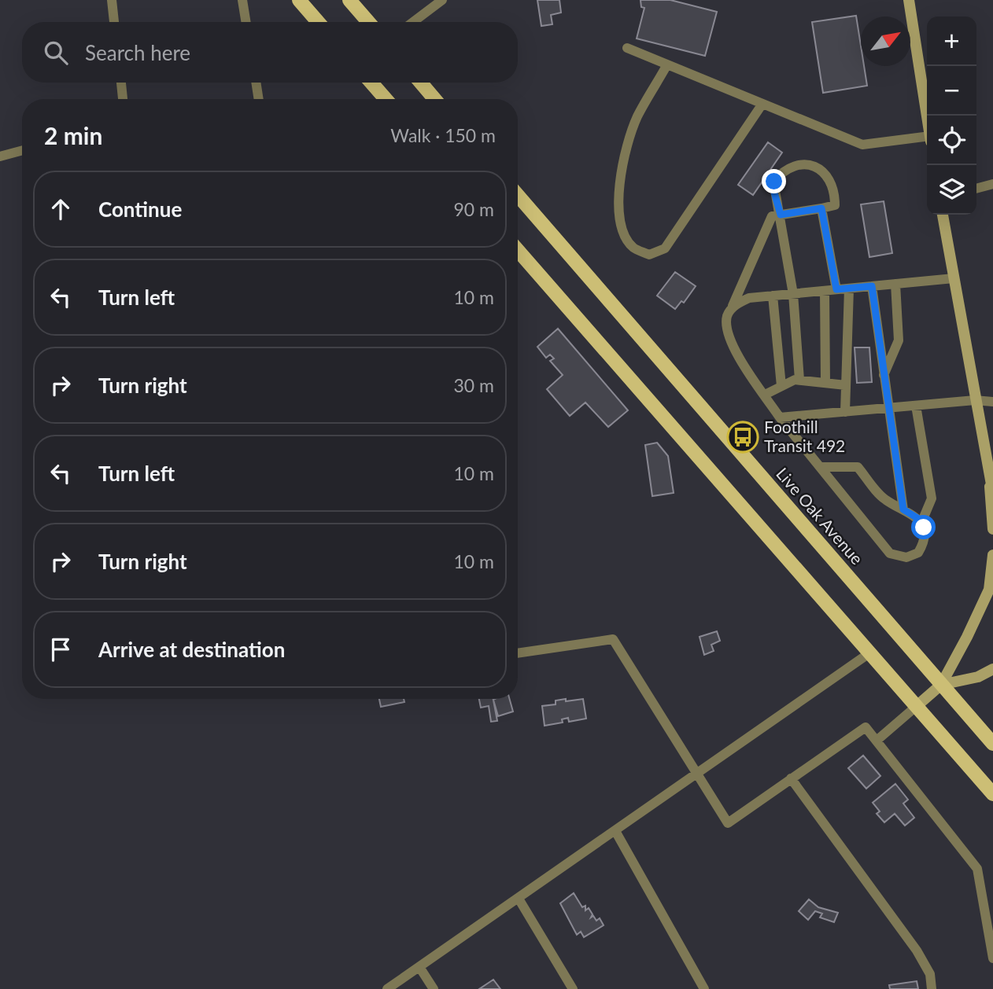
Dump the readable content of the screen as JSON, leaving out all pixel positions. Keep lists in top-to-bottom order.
{
  "streets": {
    "main road": ["Live Oak Avenue"]
  },
  "places": {
    "bus stop": ["Foothill Transit 492"]
  },
  "north": "top right",
  "page": {
    "map_buttons": ["+", "−"],
    "search": "Search here",
    "heading": ["2 min", "Walk · 150 m"],
    "list": [
      ["Continue", "90 m"],
      ["Turn left", "10 m"],
      ["Turn right", "30 m"],
      ["Turn left", "10 m"],
      ["Turn right", "10 m"],
      "Arrive at destination"
    ]
  }
}
